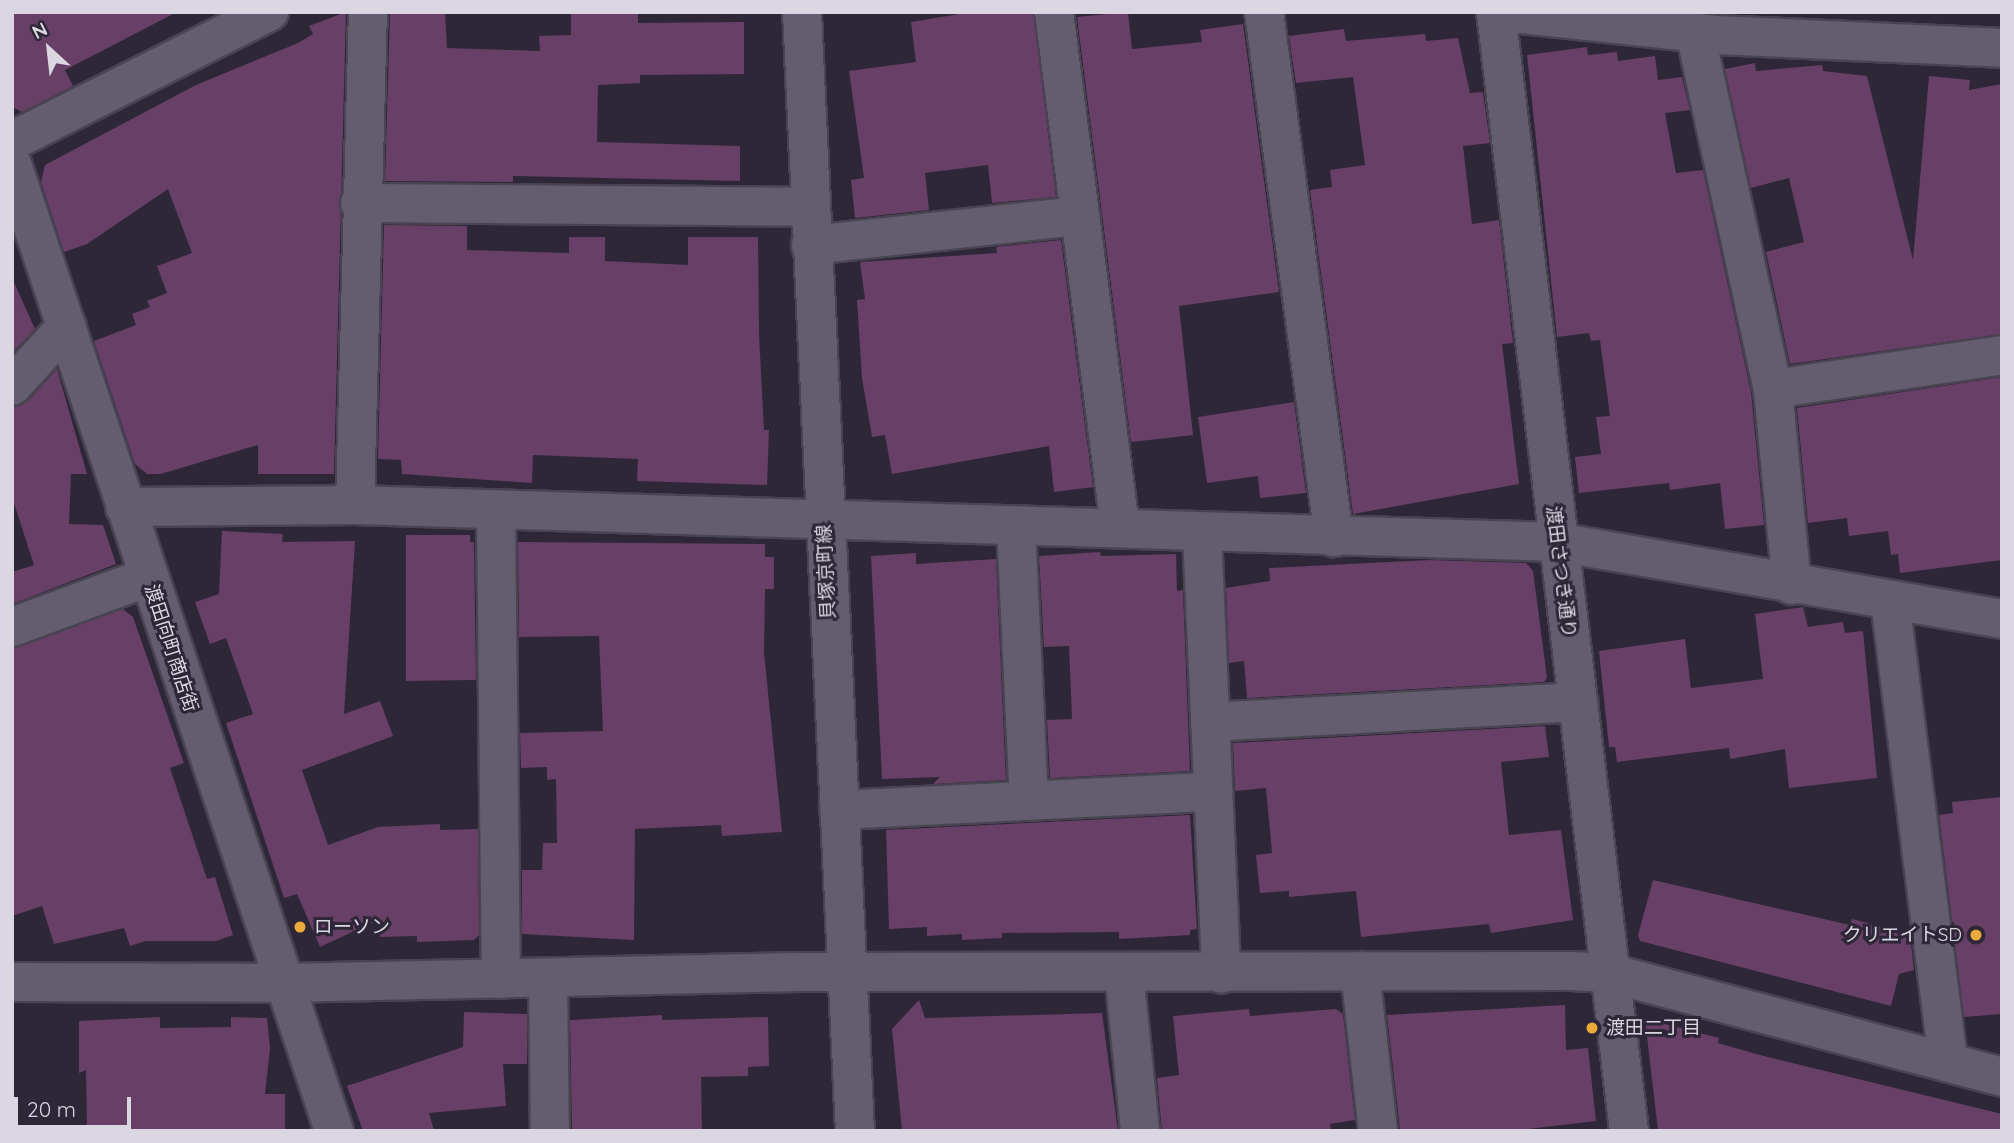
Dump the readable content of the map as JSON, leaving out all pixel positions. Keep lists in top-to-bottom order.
{
  "streets": {
    "street": ["貝塚京町線", "渡田さつき通り", "渡田向町商店街"]
  },
  "places": ["ローソン", "クリエイトSD", "渡田二丁目"],
  "scale_bar": "20 m",
  "north": "top left"
}
